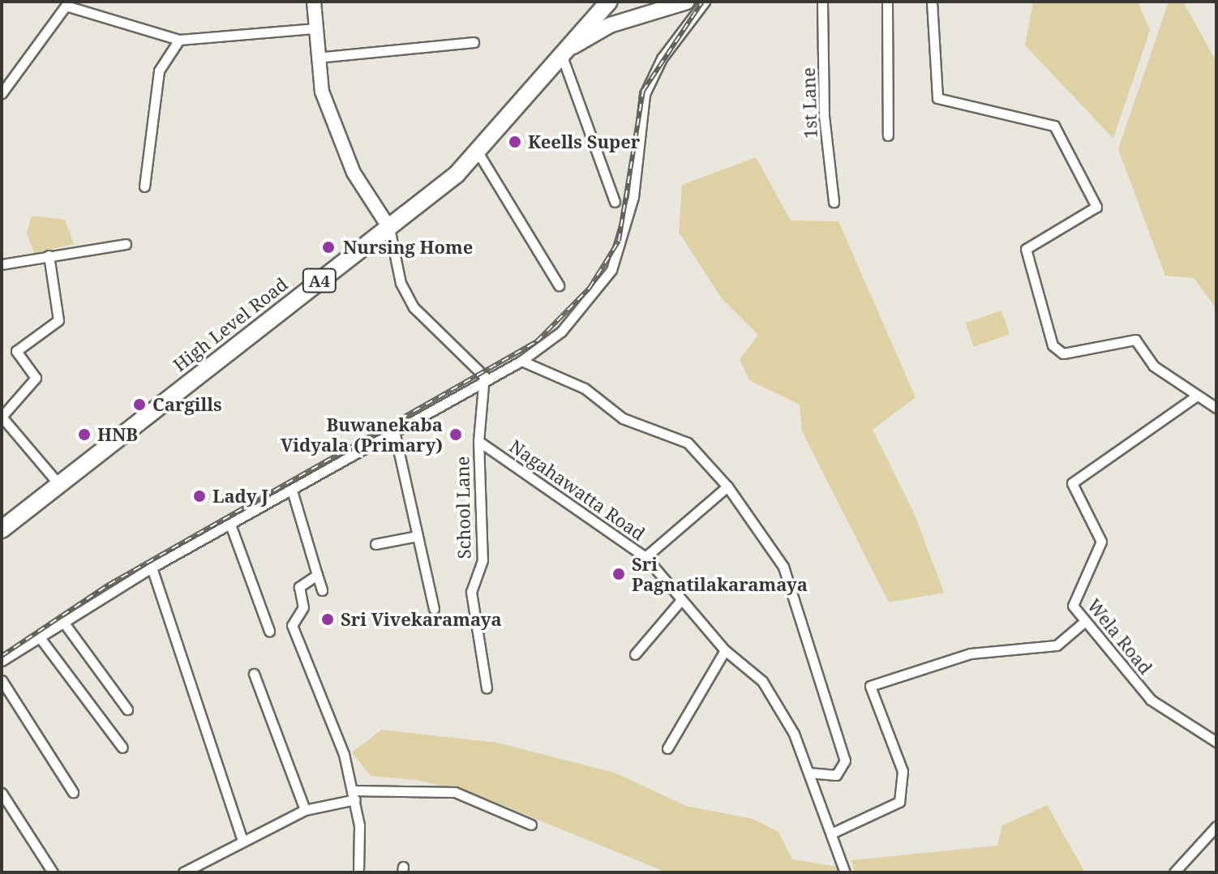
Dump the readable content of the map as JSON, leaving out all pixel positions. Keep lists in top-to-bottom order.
{
  "streets": {
    "highway": ["A4", "High Level Road"],
    "street": [
      "1st Lane",
      "Nagahawatta Road",
      "School Lane",
      "Wela Road"
    ]
  },
  "crossings": [
    ["Nagahawatta Road", "School Lane"]
  ],
  "places": [
    "Keells Super",
    "Nursing Home",
    "Cargills",
    "HNB",
    "Buwanekaba Vidyala (Primary)",
    "Lady J",
    "Sri Pagnatilakaramaya",
    "Sri Vivekaramaya"
  ]
}
